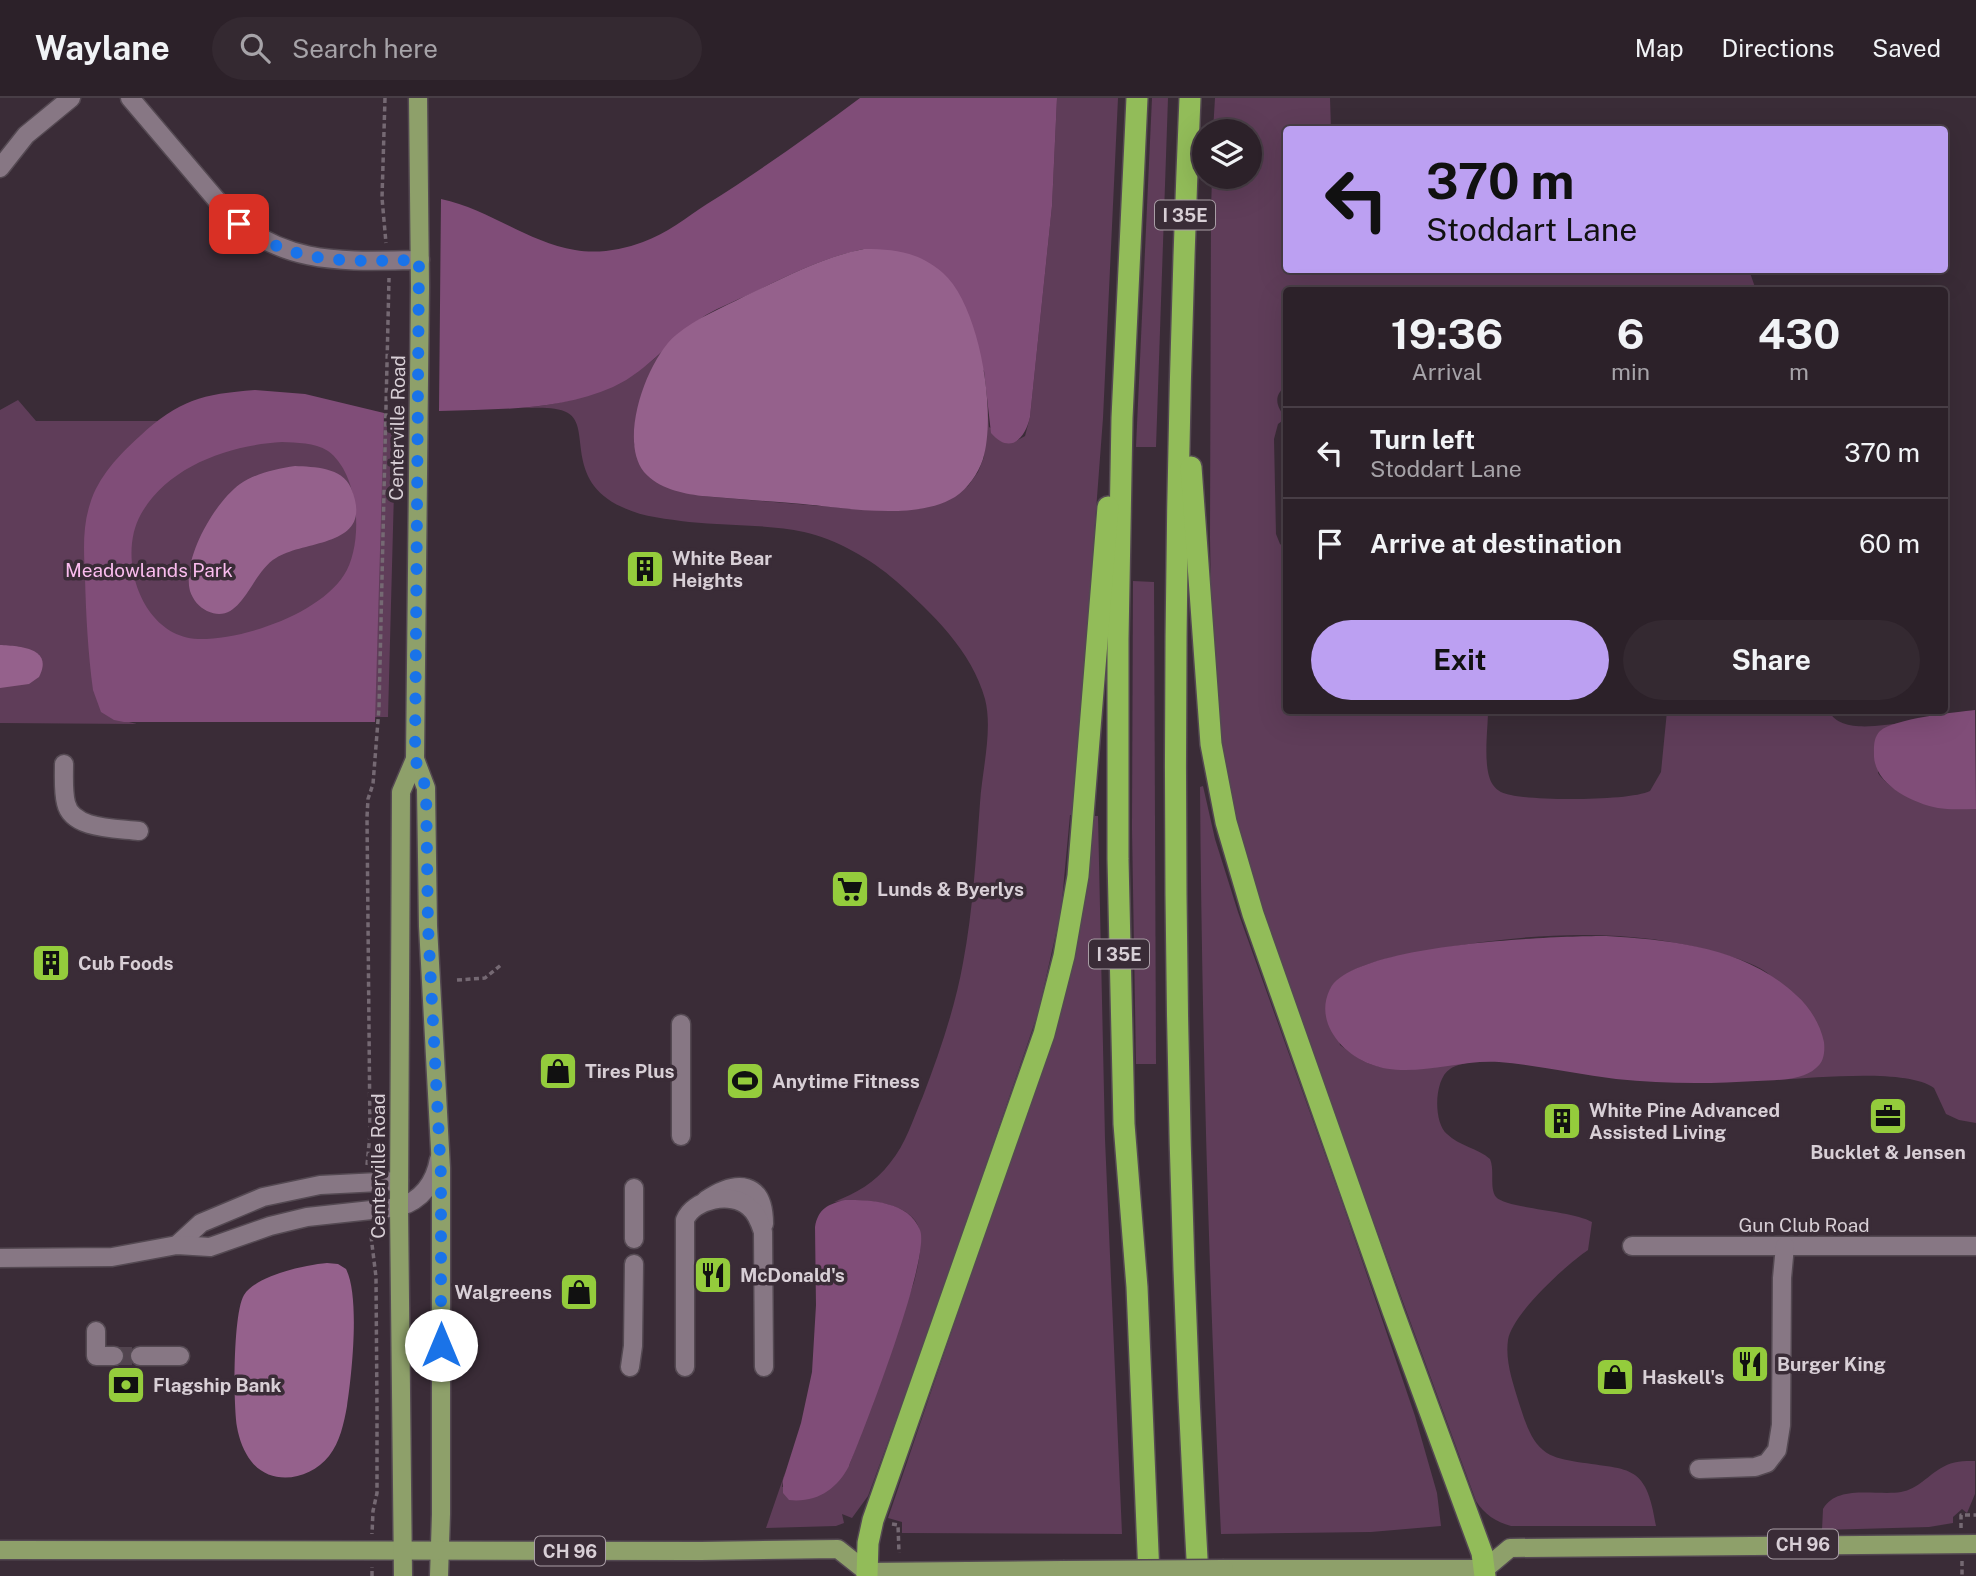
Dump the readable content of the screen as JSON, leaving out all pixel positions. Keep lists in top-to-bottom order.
{
  "streets": {
    "highway": ["I 35E"],
    "main road": ["Centerville Road", "CH 96"],
    "street": ["Gun Club Road"]
  },
  "crossings": [
    ["Centerville Road", "CH 96"]
  ],
  "parks": ["Meadowlands Park"],
  "places": {
    "building": ["White Bear Heights", "Cub Foods", "White Pine Advanced Assisted Living"],
    "supermarket": ["Lunds & Byerlys"],
    "shop": ["Tires Plus", "Walgreens", "Haskell's"],
    "sports": ["Anytime Fitness"],
    "office": ["Bucklet & Jensen"],
    "restaurant": ["McDonald's", "Burger King"],
    "bank": ["Flagship Bank"]
  },
  "page": {
    "header": "Waylane",
    "search": "Search here",
    "nav": ["Map", "Directions", "Saved"],
    "turn": ["370 m", "Stoddart Lane"],
    "eta": [
      "19:36",
      "Arrival",
      "6",
      "min",
      "430",
      "m"
    ],
    "list": [
      {
        "name": "Turn left",
        "note": "Stoddart Lane",
        "value": "370 m"
      },
      {
        "name": "Arrive at destination",
        "value": "60 m"
      }
    ],
    "buttons": ["Exit", "Share"]
  }
}
